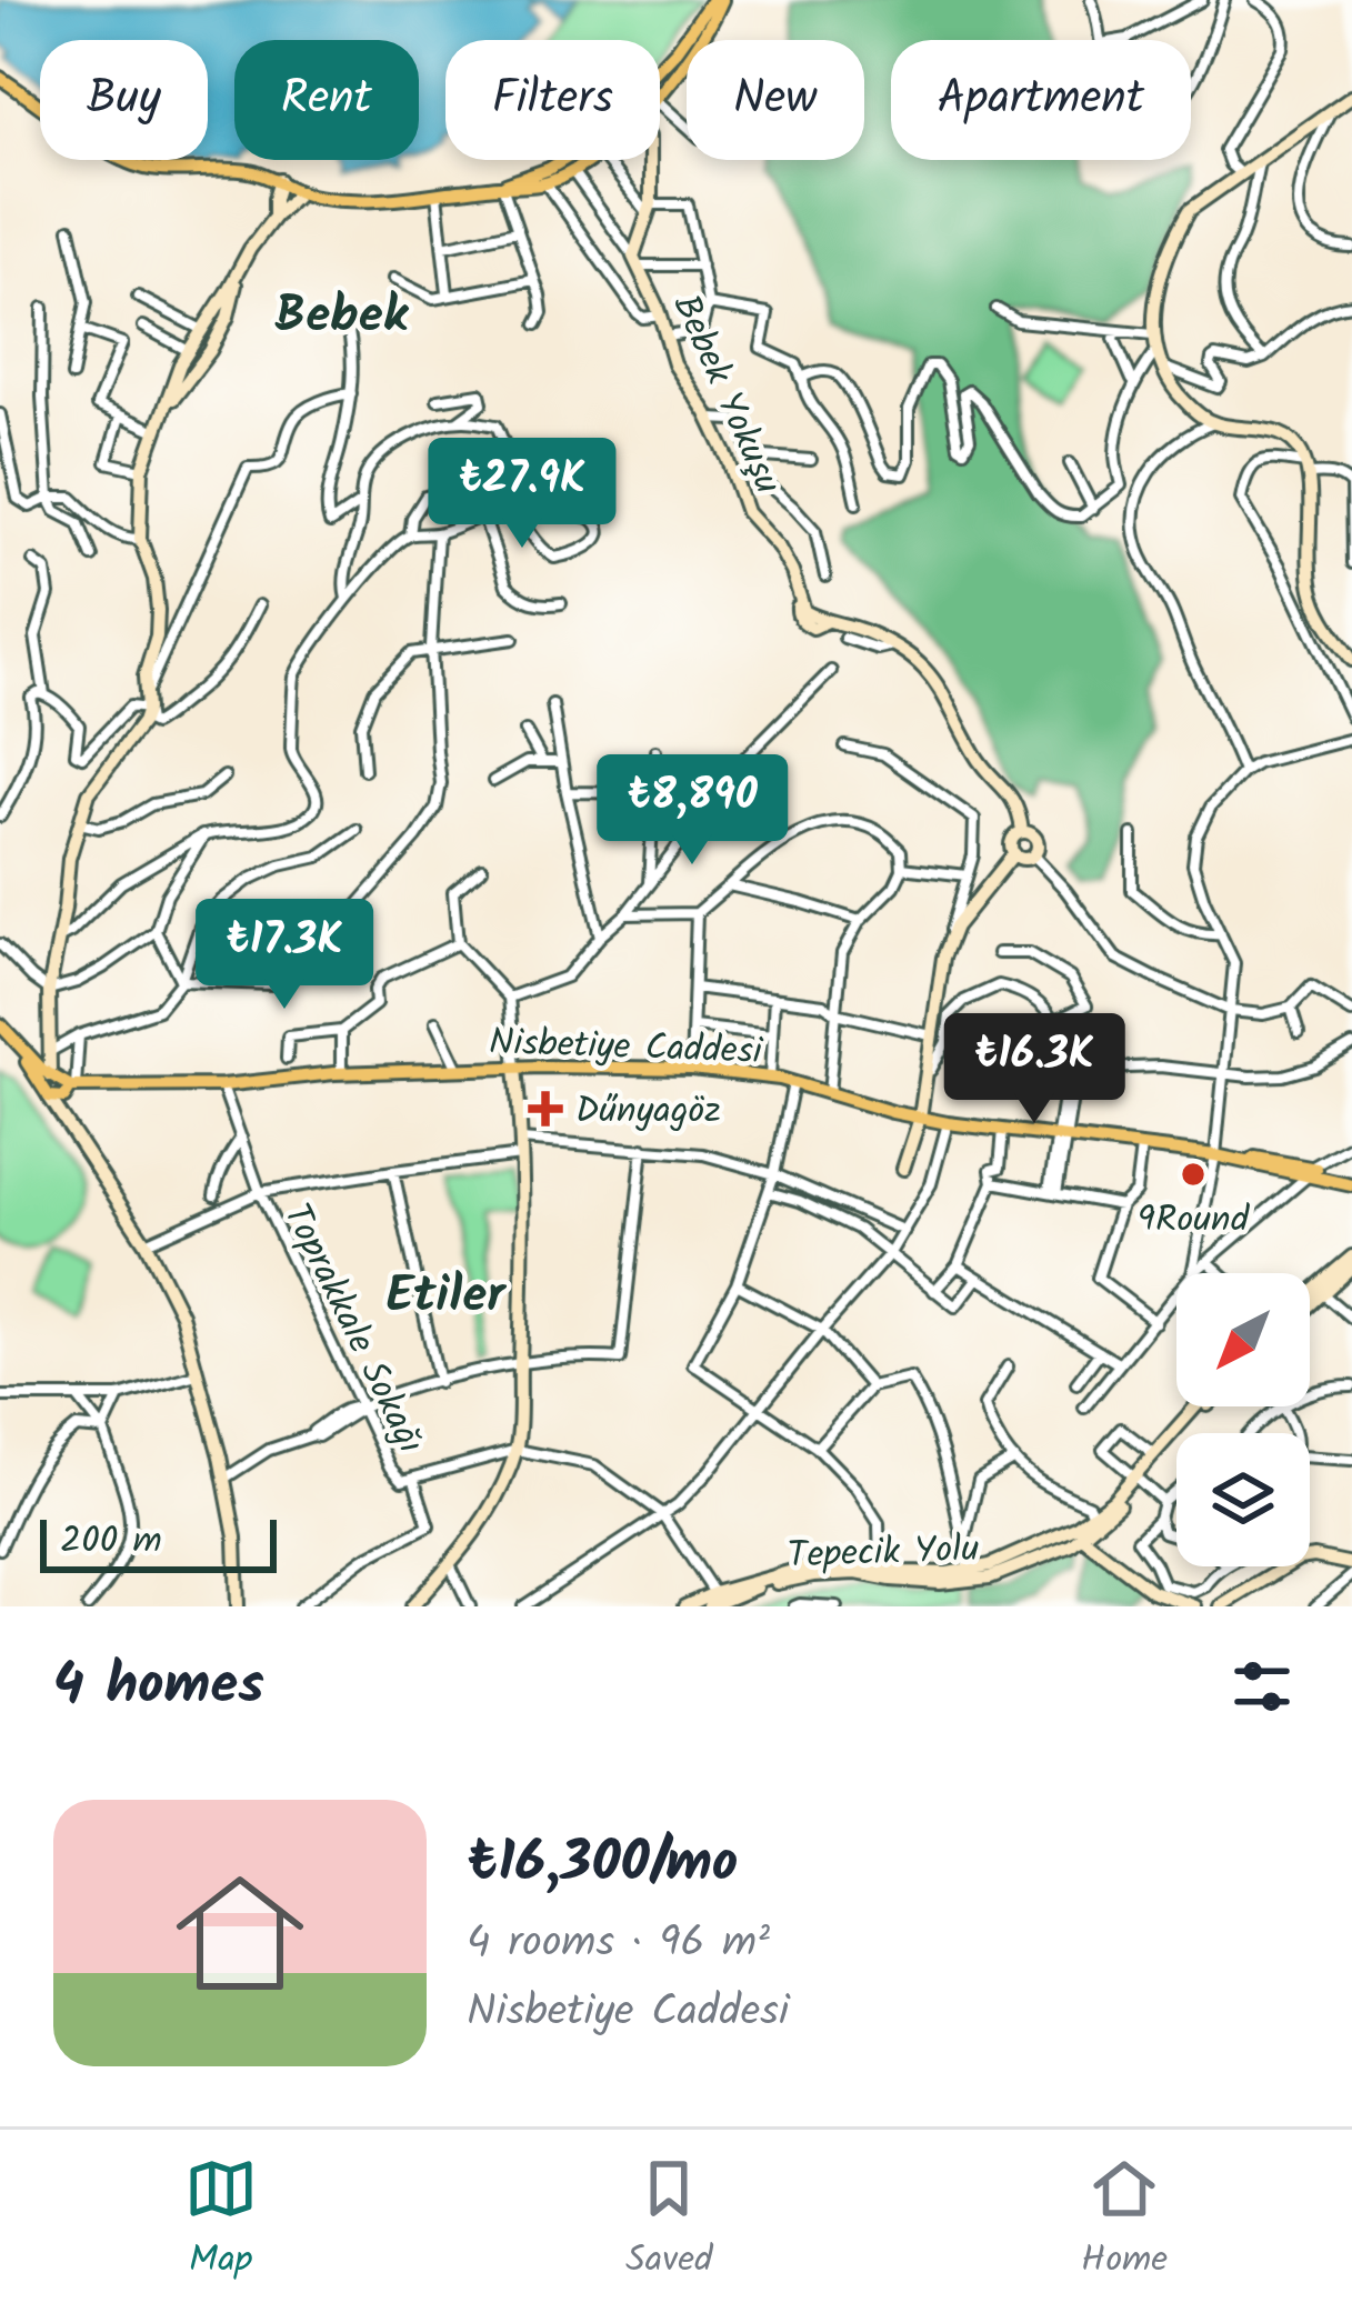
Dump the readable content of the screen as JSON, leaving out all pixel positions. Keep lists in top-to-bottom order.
{
  "streets": {
    "main road": ["Nisbetiye Caddesi"],
    "street": ["Bebek Yokuşu", "Toprakkale Sokağı", "Tepecik Yolu"]
  },
  "crossings": [
    ["Nisbetiye Caddesi", "Toprakkale Sokağı"]
  ],
  "districts": ["Bebek", "Etiler"],
  "places": {
    "health": ["Dűnyagöz"],
    "other": ["9Round"]
  },
  "scale_bar": "200 m",
  "north": "bottom left",
  "page": {
    "chip": [
      "Buy",
      "Rent",
      "Filters",
      "New",
      "Apartment"
    ],
    "price": [
      "₺27.9K",
      "₺8,890",
      "₺17.3K",
      "₺16.3K"
    ],
    "scale": "200 m",
    "heading": "4 homes",
    "list": [
      {
        "name": "₺16,300/mo",
        "note": "4 rooms · 96 m² · Nisbetiye Caddesi"
      }
    ],
    "tabs": ["Map", "Saved", "Home"]
  }
}
